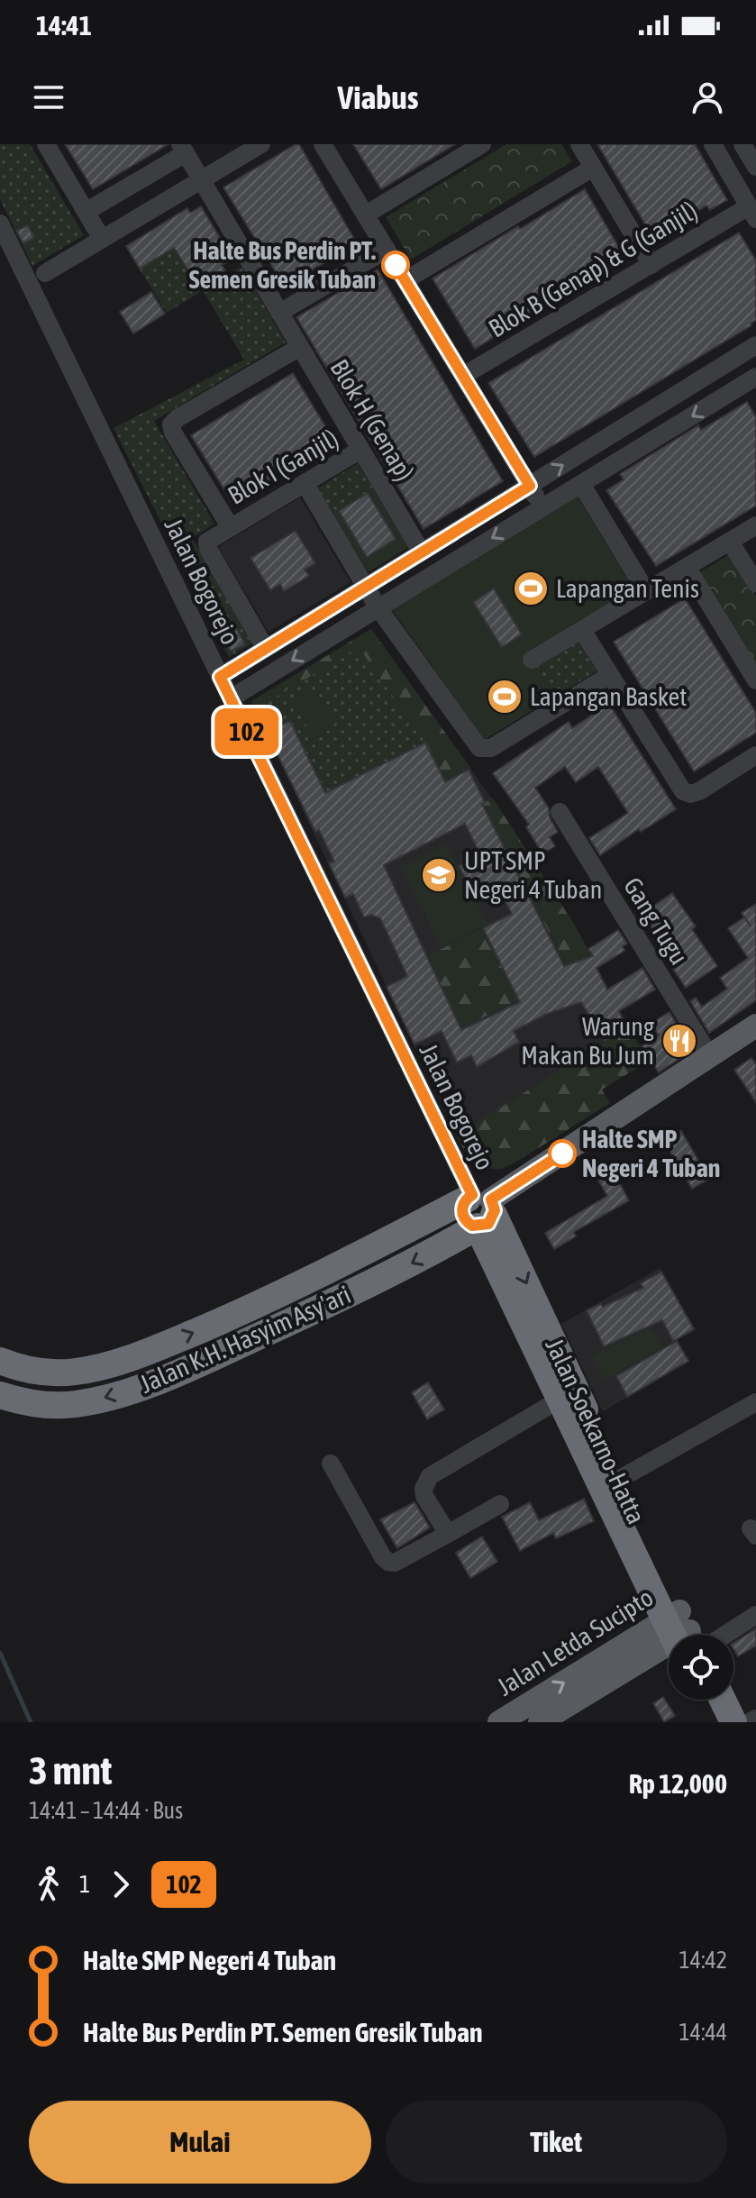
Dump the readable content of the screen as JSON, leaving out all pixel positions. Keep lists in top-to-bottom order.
{
  "streets": {
    "highway": ["Jalan K.H. Hasyim Asy'ari", "Jalan Soekarno-Hatta"],
    "main road": ["Jalan Letda Sucipto"],
    "street": [
      "Blok B (Genap) & G (Ganjil)",
      "Blok H (Genap)",
      "Blok I (Ganjil)",
      "Jalan Bogorejo",
      "Gang Tugu"
    ]
  },
  "crossings": [
    ["Blok H (Genap)", "Blok I (Ganjil)"],
    ["Jalan Bogorejo", "Jalan K.H. Hasyim Asy'ari"],
    ["Jalan Bogorejo", "Jalan Soekarno-Hatta"],
    ["Jalan K.H. Hasyim Asy'ari", "Jalan Soekarno-Hatta"]
  ],
  "places": {
    "other": ["Halte Bus Perdin PT. Semen Gresik Tuban", "Halte SMP Negeri 4 Tuban"],
    "sports": ["Lapangan Tenis", "Lapangan Basket"],
    "school or university": ["UPT SMP Negeri 4 Tuban"],
    "restaurant": ["Warung Makan Bu Jum"]
  },
  "lines": ["bus line 102"],
  "page": {
    "status": "14:41",
    "header": "Viabus",
    "on_map": "102",
    "heading": ["3 mnt", "14:41 – 14:44 · Bus", "Rp 12,000"],
    "legs": ["1", "102"],
    "list": [
      {
        "name": "Halte SMP Negeri 4 Tuban",
        "value": "14:42"
      },
      {
        "name": "Halte Bus Perdin PT. Semen Gresik Tuban",
        "value": "14:44"
      }
    ],
    "buttons": ["Mulai", "Tiket"]
  }
}
